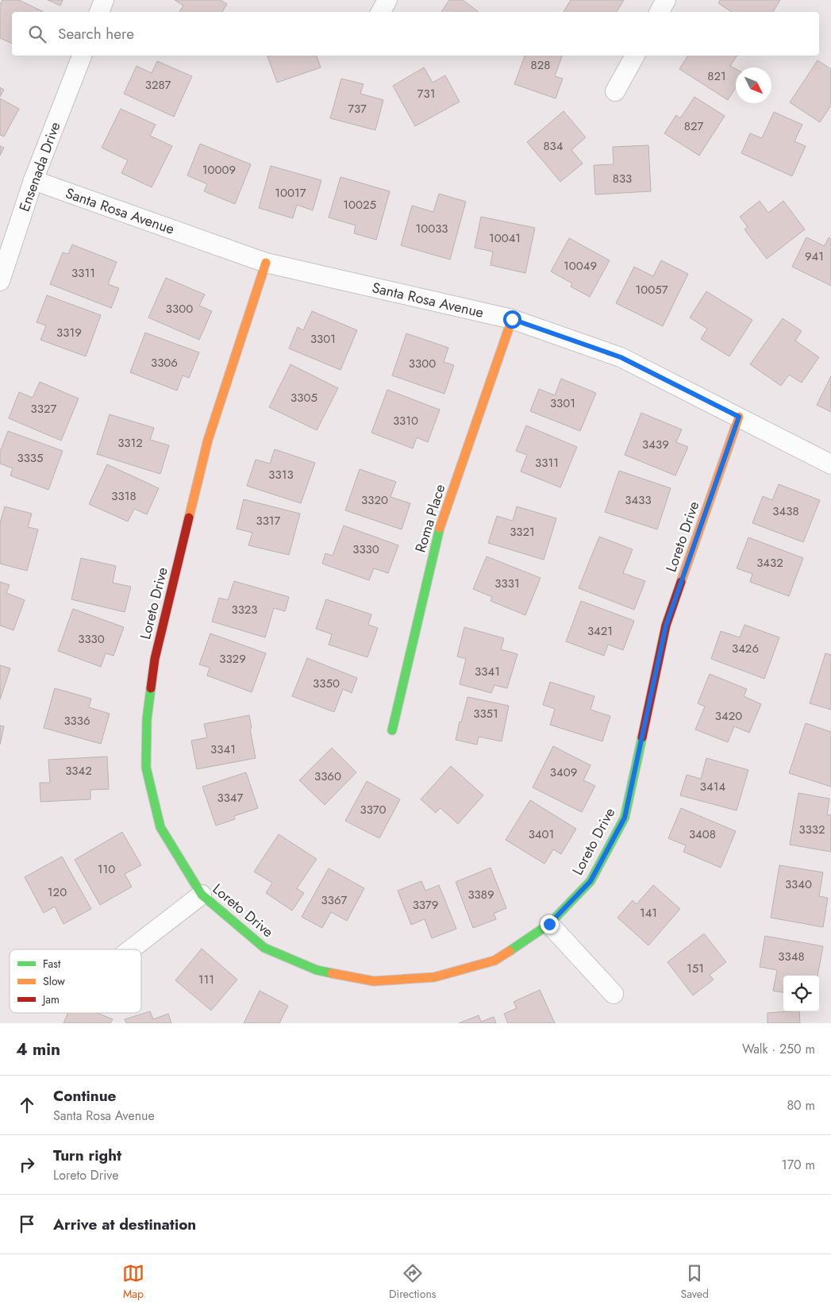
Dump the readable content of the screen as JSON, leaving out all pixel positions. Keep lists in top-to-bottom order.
{
  "streets": {
    "street": [
      "Ensenada Drive",
      "Santa Rosa Avenue",
      "Roma Place",
      "Loreto Drive"
    ]
  },
  "crossings": [
    ["Ensenada Drive", "Santa Rosa Avenue"],
    ["Santa Rosa Avenue", "Roma Place"],
    ["Santa Rosa Avenue", "Loreto Drive"]
  ],
  "house_numbers": [
    "828",
    "821",
    "3287",
    "731",
    "737",
    "827",
    "834",
    "10009",
    "833",
    "10017",
    "10025",
    "10033",
    "10041",
    "941",
    "10049",
    "3311",
    "10057",
    "3300",
    "3319",
    "3301",
    "3306",
    "3300",
    "3305",
    "3301",
    "3327",
    "3310",
    "3312",
    "3439",
    "3335",
    "3311",
    "3313",
    "3318",
    "3320",
    "3433",
    "3438",
    "3317",
    "3321",
    "3330",
    "3432",
    "3331",
    "3323",
    "3421",
    "3330",
    "3426",
    "3329",
    "3341",
    "3350",
    "3351",
    "3420",
    "3336",
    "3341",
    "3342",
    "3409",
    "3360",
    "3414",
    "3347",
    "3370",
    "3332",
    "3401",
    "3408",
    "110",
    "3340",
    "120",
    "3389",
    "3367",
    "3379",
    "141",
    "3348",
    "151",
    "111"
  ],
  "legend": ["Fast", "Slow", "Jam"],
  "north": "bottom right",
  "page": {
    "search": "Search here",
    "heading": ["4 min", "Walk · 250 m"],
    "list": [
      ["Continue", "Santa Rosa Avenue", "80 m"],
      ["Turn right", "Loreto Drive", "170 m"],
      "Arrive at destination"
    ],
    "nav": ["Map", "Directions", "Saved"]
  }
}
